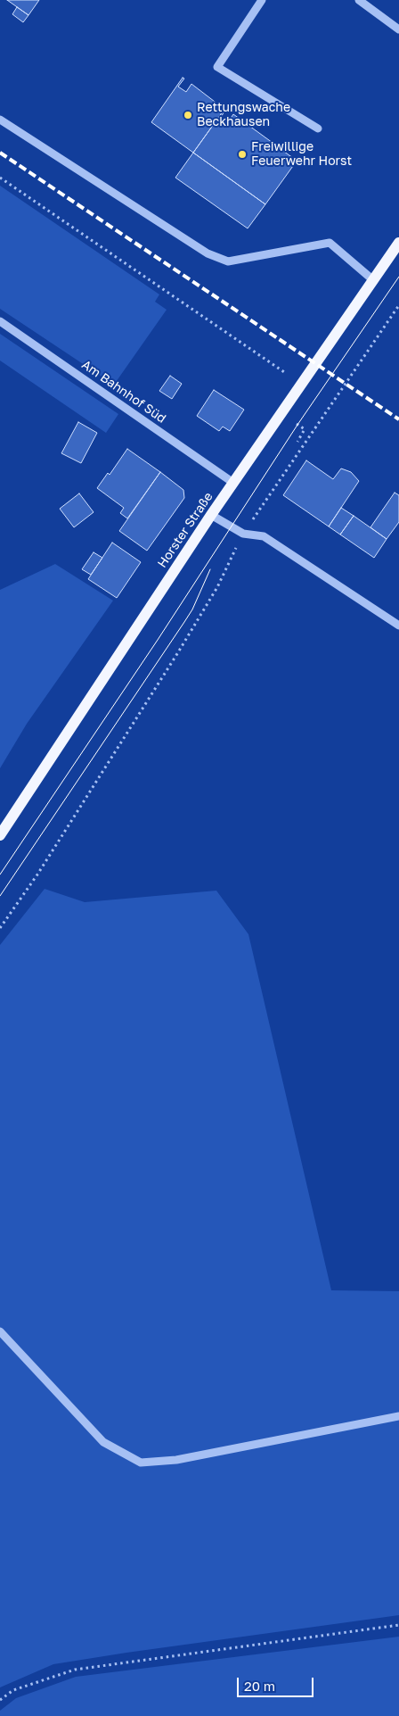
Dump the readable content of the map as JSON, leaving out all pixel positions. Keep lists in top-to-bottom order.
{
  "streets": {
    "main road": ["Horster Straße"],
    "street": ["Am Bahnhof Süd"]
  },
  "crossings": [
    ["Am Bahnhof Süd", "Horster Straße"]
  ],
  "places": ["Rettungswache Beckhausen", "Freiwillige Feuerwehr Horst"],
  "scale_bar": "20 m"
}
